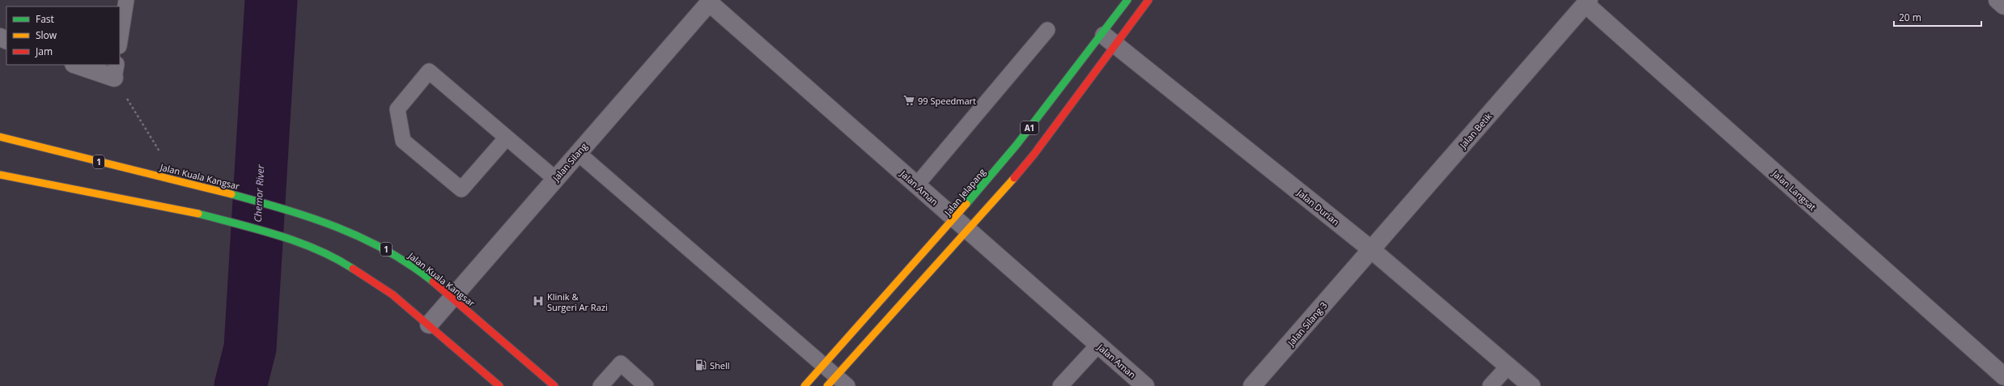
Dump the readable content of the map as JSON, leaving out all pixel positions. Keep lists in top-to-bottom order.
{
  "streets": {
    "main road": [
      "A1",
      "1",
      "Jalan Kuala Kangsar",
      "Jalan Jelapang"
    ],
    "street": [
      "Jalan Betik",
      "Jalan Silang",
      "Jalan Aman",
      "Jalan Langsat",
      "Jalan Durian",
      "Jalan Silang 3"
    ]
  },
  "crossings": [
    ["A1", "Jalan Aman"],
    ["A1", "Jalan Durian"],
    ["Jalan Betik", "Jalan Langsat"],
    ["Jalan Betik", "Jalan Durian"],
    ["Jalan Betik", "Jalan Silang 3"],
    ["Jalan Silang", "Jalan Kuala Kangsar"],
    ["Jalan Silang", "Jalan Aman"],
    ["Jalan Aman", "Jalan Jelapang"],
    ["Jalan Jelapang", "Jalan Durian"],
    ["Jalan Durian", "Jalan Silang 3"]
  ],
  "water": ["Chemor River"],
  "places": {
    "supermarket": ["99 Speedmart"],
    "hospital": ["Klinik & Surgeri Ar Razi"],
    "fuel station": ["Shell"]
  },
  "legend": ["Fast", "Slow", "Jam"],
  "scale_bar": "20 m"
}
